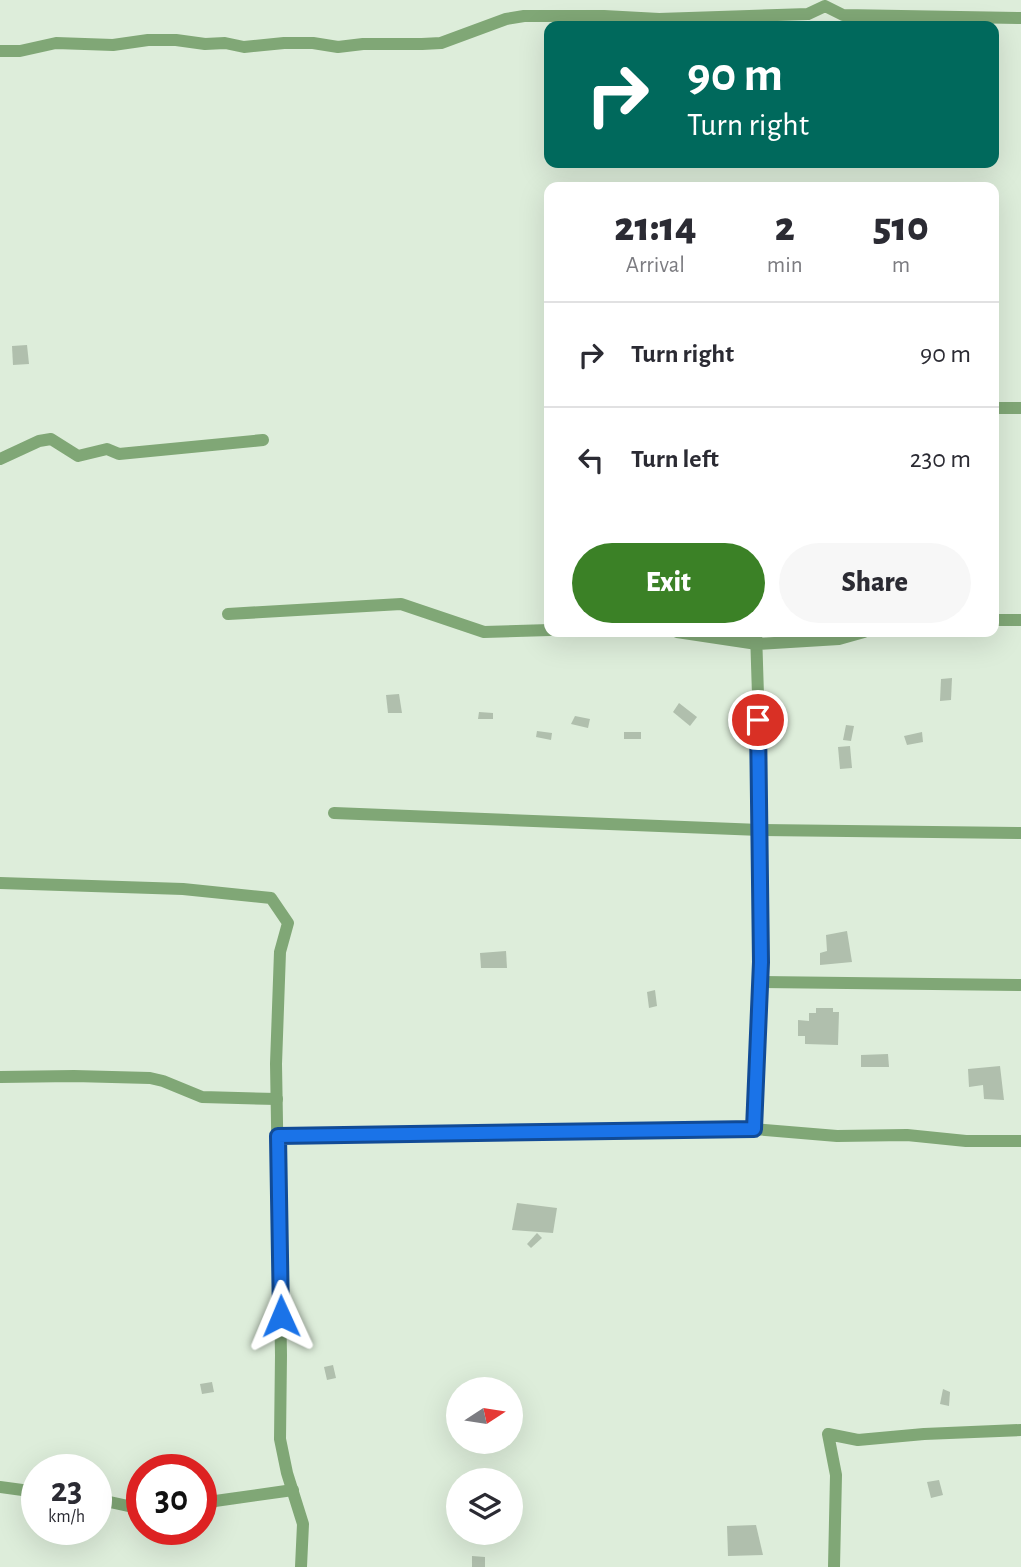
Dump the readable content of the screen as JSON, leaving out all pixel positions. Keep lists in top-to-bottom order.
{
  "north": "right",
  "page": {
    "turn": ["90 m", "Turn right"],
    "eta": [
      "21:14",
      "Arrival",
      "2",
      "min",
      "510",
      "m"
    ],
    "list": [
      {
        "name": "Turn right",
        "value": "90 m"
      },
      {
        "name": "Turn left",
        "value": "230 m"
      }
    ],
    "buttons": ["Exit", "Share"],
    "speed": "23 km/h",
    "limit": "30"
  }
}
